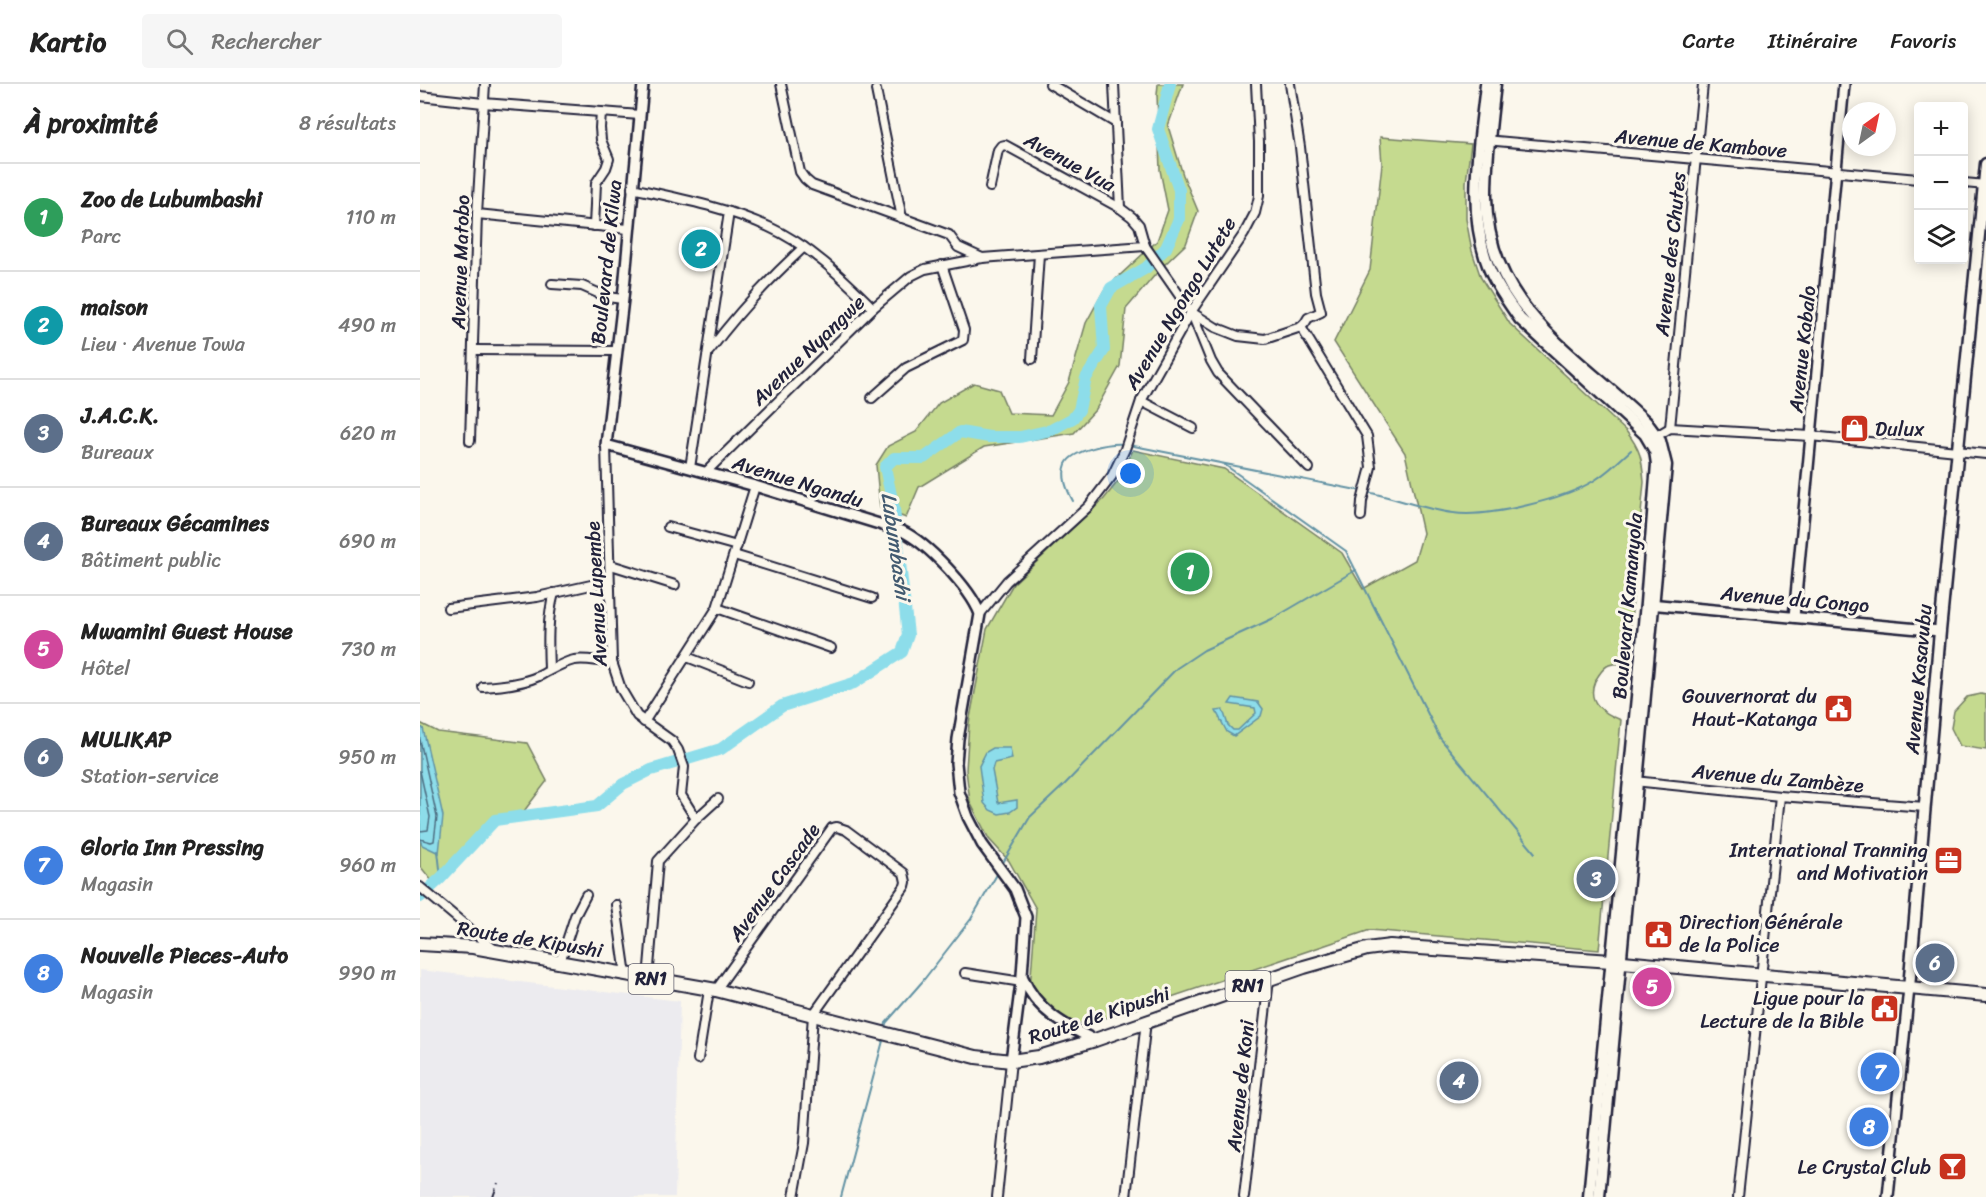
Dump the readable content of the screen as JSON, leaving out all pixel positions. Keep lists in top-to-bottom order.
{
  "streets": {
    "highway": ["Route de Kipushi", "RN1"],
    "main road": ["Boulevard Kamanyola", "Avenue Kasavubu"],
    "street": [
      "Avenue de Kambove",
      "Avenue Vua",
      "Avenue des Chutes",
      "Avenue Matobo",
      "Boulevard de Kilwa",
      "Avenue Ngongo Lutete",
      "Avenue Kabalo",
      "Avenue Nyangwe",
      "Avenue Ngandu",
      "Avenue Lupembe",
      "Avenue du Congo",
      "Avenue du Zambèze",
      "Avenue Cascade",
      "Avenue de Koni"
    ]
  },
  "crossings": [
    ["Avenue de Kambove", "Avenue des Chutes"],
    ["Avenue de Kambove", "Avenue Kabalo"],
    ["Avenue de Kambove", "Boulevard Kamanyola"],
    ["Avenue Vua", "Avenue Ngongo Lutete"],
    ["Avenue Vua", "Avenue Nyangwe"],
    ["Boulevard de Kilwa", "Avenue Ngandu"],
    ["Boulevard de Kilwa", "Avenue Lupembe"],
    ["Avenue Ngongo Lutete", "Avenue Ngandu"],
    ["Avenue Ngongo Lutete", "Route de Kipushi"],
    ["Avenue Kabalo", "Avenue du Congo"],
    ["Avenue Nyangwe", "Avenue Ngandu"],
    ["Avenue Ngandu", "Avenue Lupembe"],
    ["Avenue du Congo", "Boulevard Kamanyola"],
    ["Avenue du Congo", "Avenue Kasavubu"],
    ["Boulevard Kamanyola", "Avenue du Zambèze"],
    ["Boulevard Kamanyola", "Route de Kipushi"],
    ["Boulevard Kamanyola", "RN1"],
    ["Avenue Kasavubu", "Avenue du Zambèze"],
    ["Avenue Kasavubu", "RN1"],
    ["Avenue Cascade", "Route de Kipushi"],
    ["Route de Kipushi", "RN1"],
    ["Route de Kipushi", "Avenue de Koni"]
  ],
  "water": ["Lubumbashi"],
  "places": {
    "shop": ["Dulux"],
    "public building": ["Gouvernorat du Haut-Katanga", "Direction Générale de la Police", "Ligue pour la Lecture de la Bible"],
    "office": ["International Tranning and Motivation"],
    "bar": ["Le Crystal Club"]
  },
  "north": "top right",
  "page": {
    "header": "Kartio",
    "search": "Rechercher",
    "nav": ["Carte", "Itinéraire", "Favoris"],
    "heading": ["À proximité", "8 résultats"],
    "map_buttons": ["+", "−"],
    "list": [
      {
        "mark": "1",
        "name": "Zoo de Lubumbashi",
        "note": "Parc",
        "value": "110 m"
      },
      {
        "mark": "2",
        "name": "maison",
        "note": "Lieu · Avenue Towa",
        "value": "490 m"
      },
      {
        "mark": "3",
        "name": "J.A.C.K.",
        "note": "Bureaux",
        "value": "620 m"
      },
      {
        "mark": "4",
        "name": "Bureaux Gécamines",
        "note": "Bâtiment public",
        "value": "690 m"
      },
      {
        "mark": "5",
        "name": "Mwamini Guest House",
        "note": "Hôtel",
        "value": "730 m"
      },
      {
        "mark": "6",
        "name": "MULIKAP",
        "note": "Station-service",
        "value": "950 m"
      },
      {
        "mark": "7",
        "name": "Gloria Inn Pressing",
        "note": "Magasin",
        "value": "960 m"
      },
      {
        "mark": "8",
        "name": "Nouvelle Pieces-Auto",
        "note": "Magasin",
        "value": "990 m"
      }
    ],
    "pins": [
      "2",
      "1",
      "3",
      "6",
      "5",
      "7",
      "4",
      "8"
    ]
  }
}
